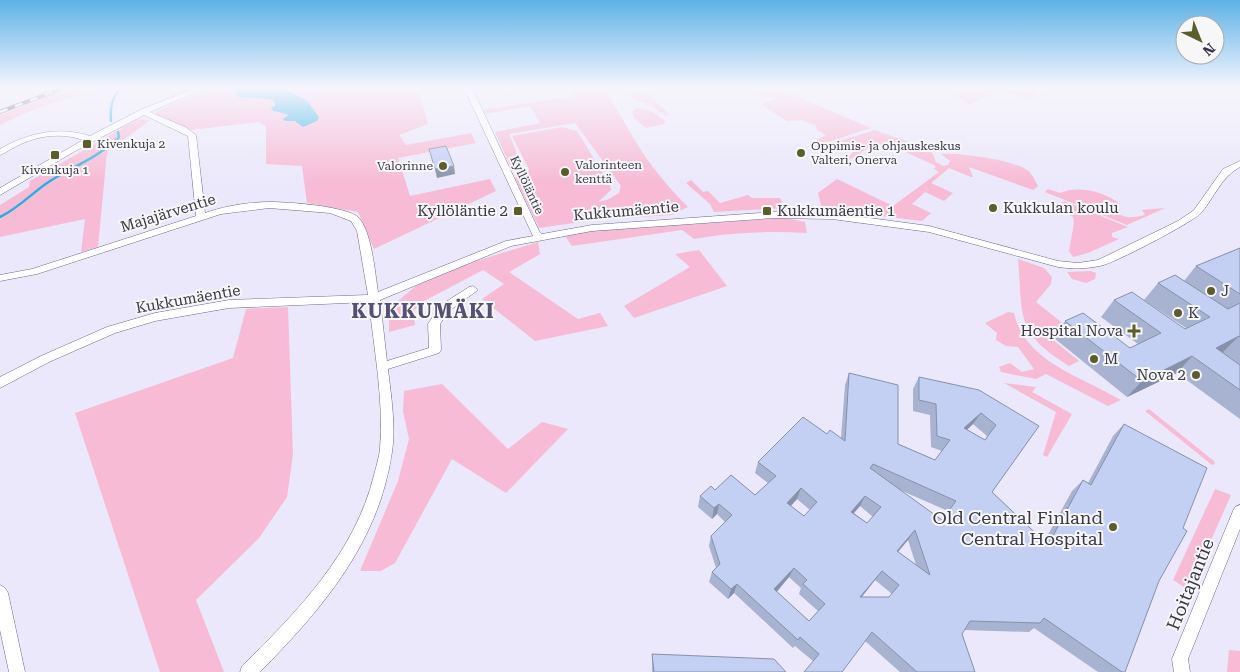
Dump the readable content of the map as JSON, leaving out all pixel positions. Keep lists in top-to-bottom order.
{
  "streets": {
    "street": [
      "Kyllöläntie",
      "Kukkumäentie",
      "Majajärventie",
      "Hoitajantie"
    ]
  },
  "crossings": [
    ["Kyllöläntie", "Kukkumäentie"],
    ["Kukkumäentie", "Majajärventie"]
  ],
  "districts": ["KUKKUMÄKI"],
  "places": {
    "transit": [
      "Kivenkuja 2",
      "Kivenkuja 1",
      "Kyllöläntie 2",
      "Kukkumäentie 1"
    ],
    "other": [
      "Oppimis- ja ohjauskeskus Valteri, Onerva",
      "Valorinne",
      "Valorinteen kenttä",
      "Kukkulan koulu",
      "J",
      "K",
      "M",
      "Nova 2",
      "Old Central Finland Central Hospital"
    ],
    "health": ["Hospital Nova"]
  },
  "north": "bottom right"
}
